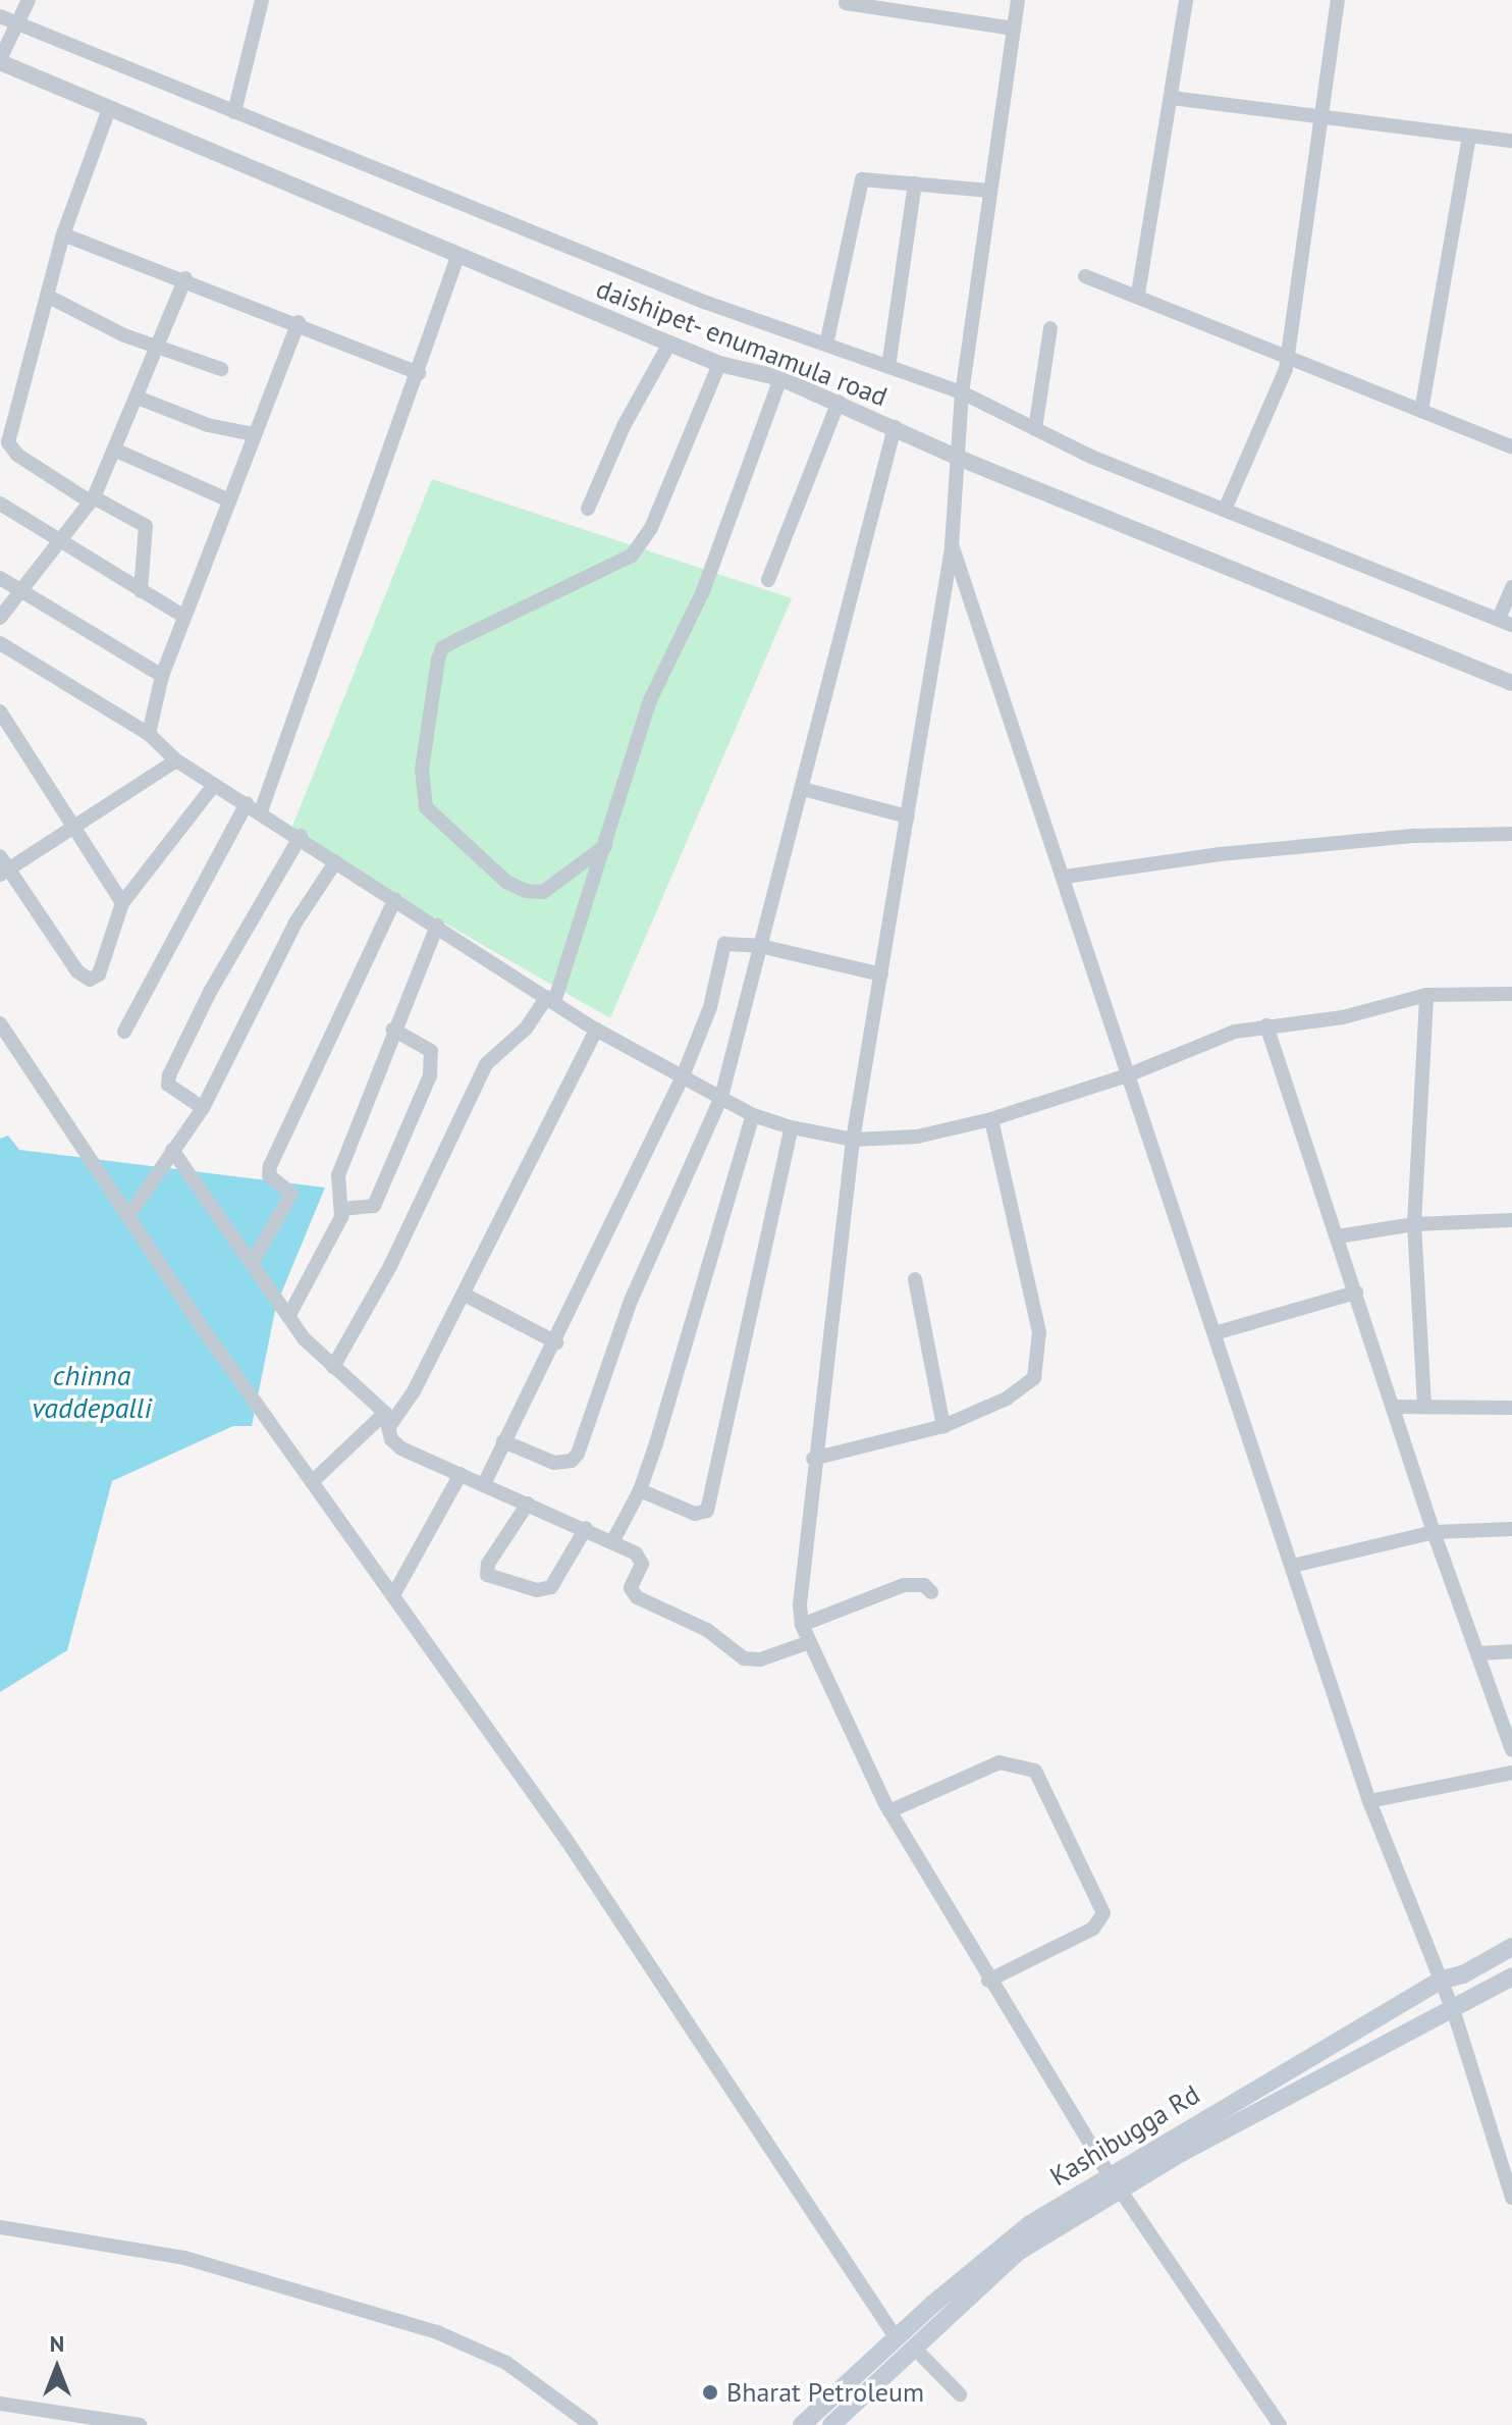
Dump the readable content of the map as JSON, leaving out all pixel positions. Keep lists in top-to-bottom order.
{
  "streets": {
    "main road": ["Kashibugga Rd"],
    "street": ["daishipet- enumamula road"]
  },
  "water": ["chinna vaddepalli"],
  "places": ["Bharat Petroleum"],
  "north": "top"
}
